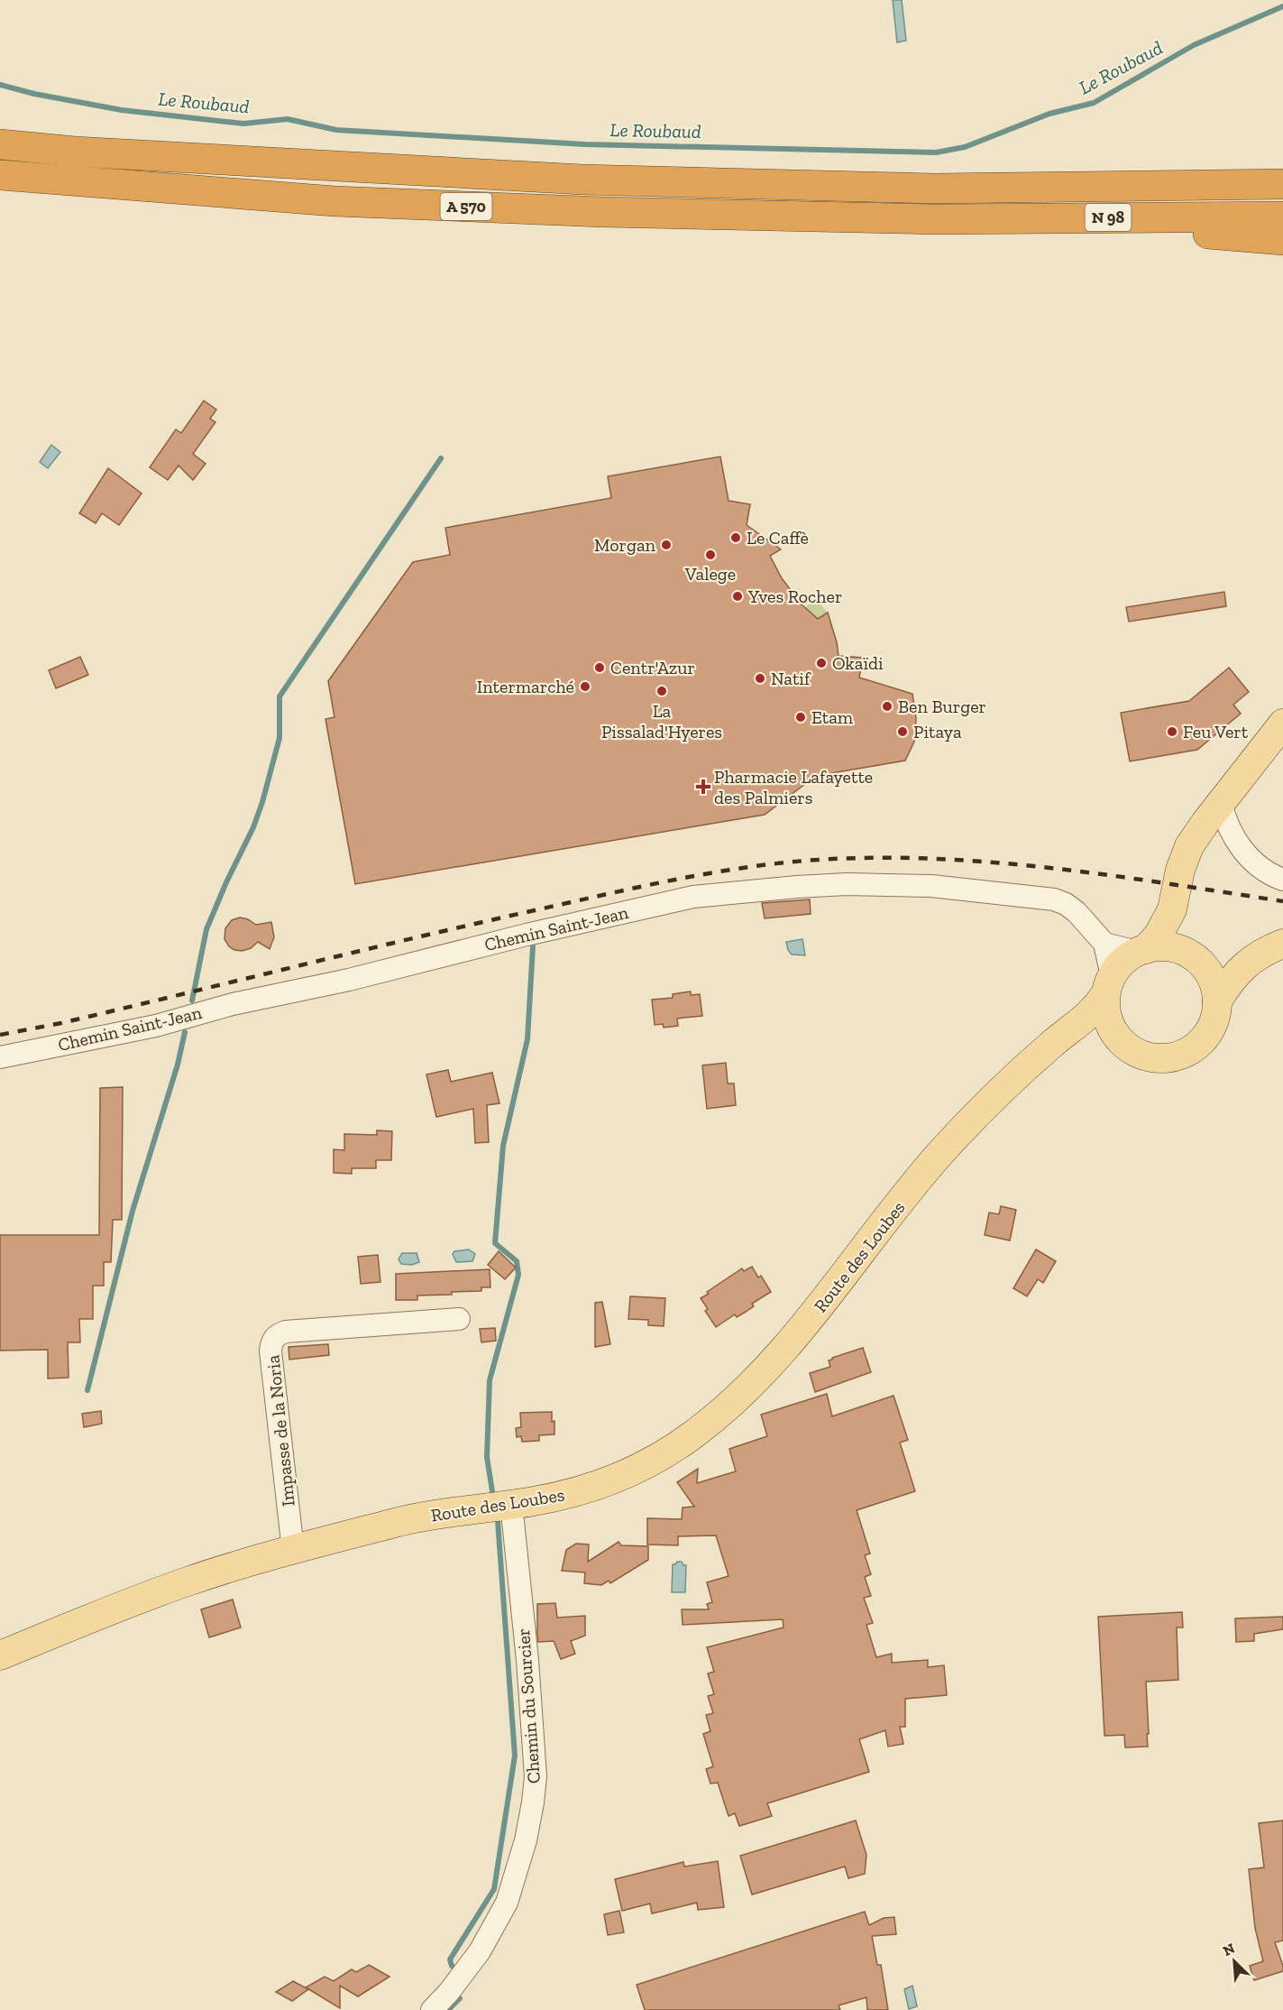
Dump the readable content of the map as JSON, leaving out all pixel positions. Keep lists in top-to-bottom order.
{
  "streets": {
    "highway": ["A 570", "N 98"],
    "main road": ["Route des Loubes"],
    "street": ["Chemin Saint-Jean", "Impasse de la Noria", "Chemin du Sourcier"]
  },
  "crossings": [
    ["A 570", "N 98"],
    ["Chemin Saint-Jean", "Route des Loubes"],
    ["Route des Loubes", "Impasse de la Noria"],
    ["Route des Loubes", "Chemin du Sourcier"]
  ],
  "water": ["Le Roubaud"],
  "places": {
    "other": [
      "Le Caffè",
      "Morgan",
      "Valege",
      "Yves Rocher",
      "Okaïdi",
      "Centr'Azur",
      "Natif",
      "Intermarché",
      "La Pissalad'Hyeres",
      "Ben Burger",
      "Etam",
      "Pitaya",
      "Feu Vert"
    ],
    "health": ["Pharmacie Lafayette des Palmiers"]
  },
  "north": "top left"
}
